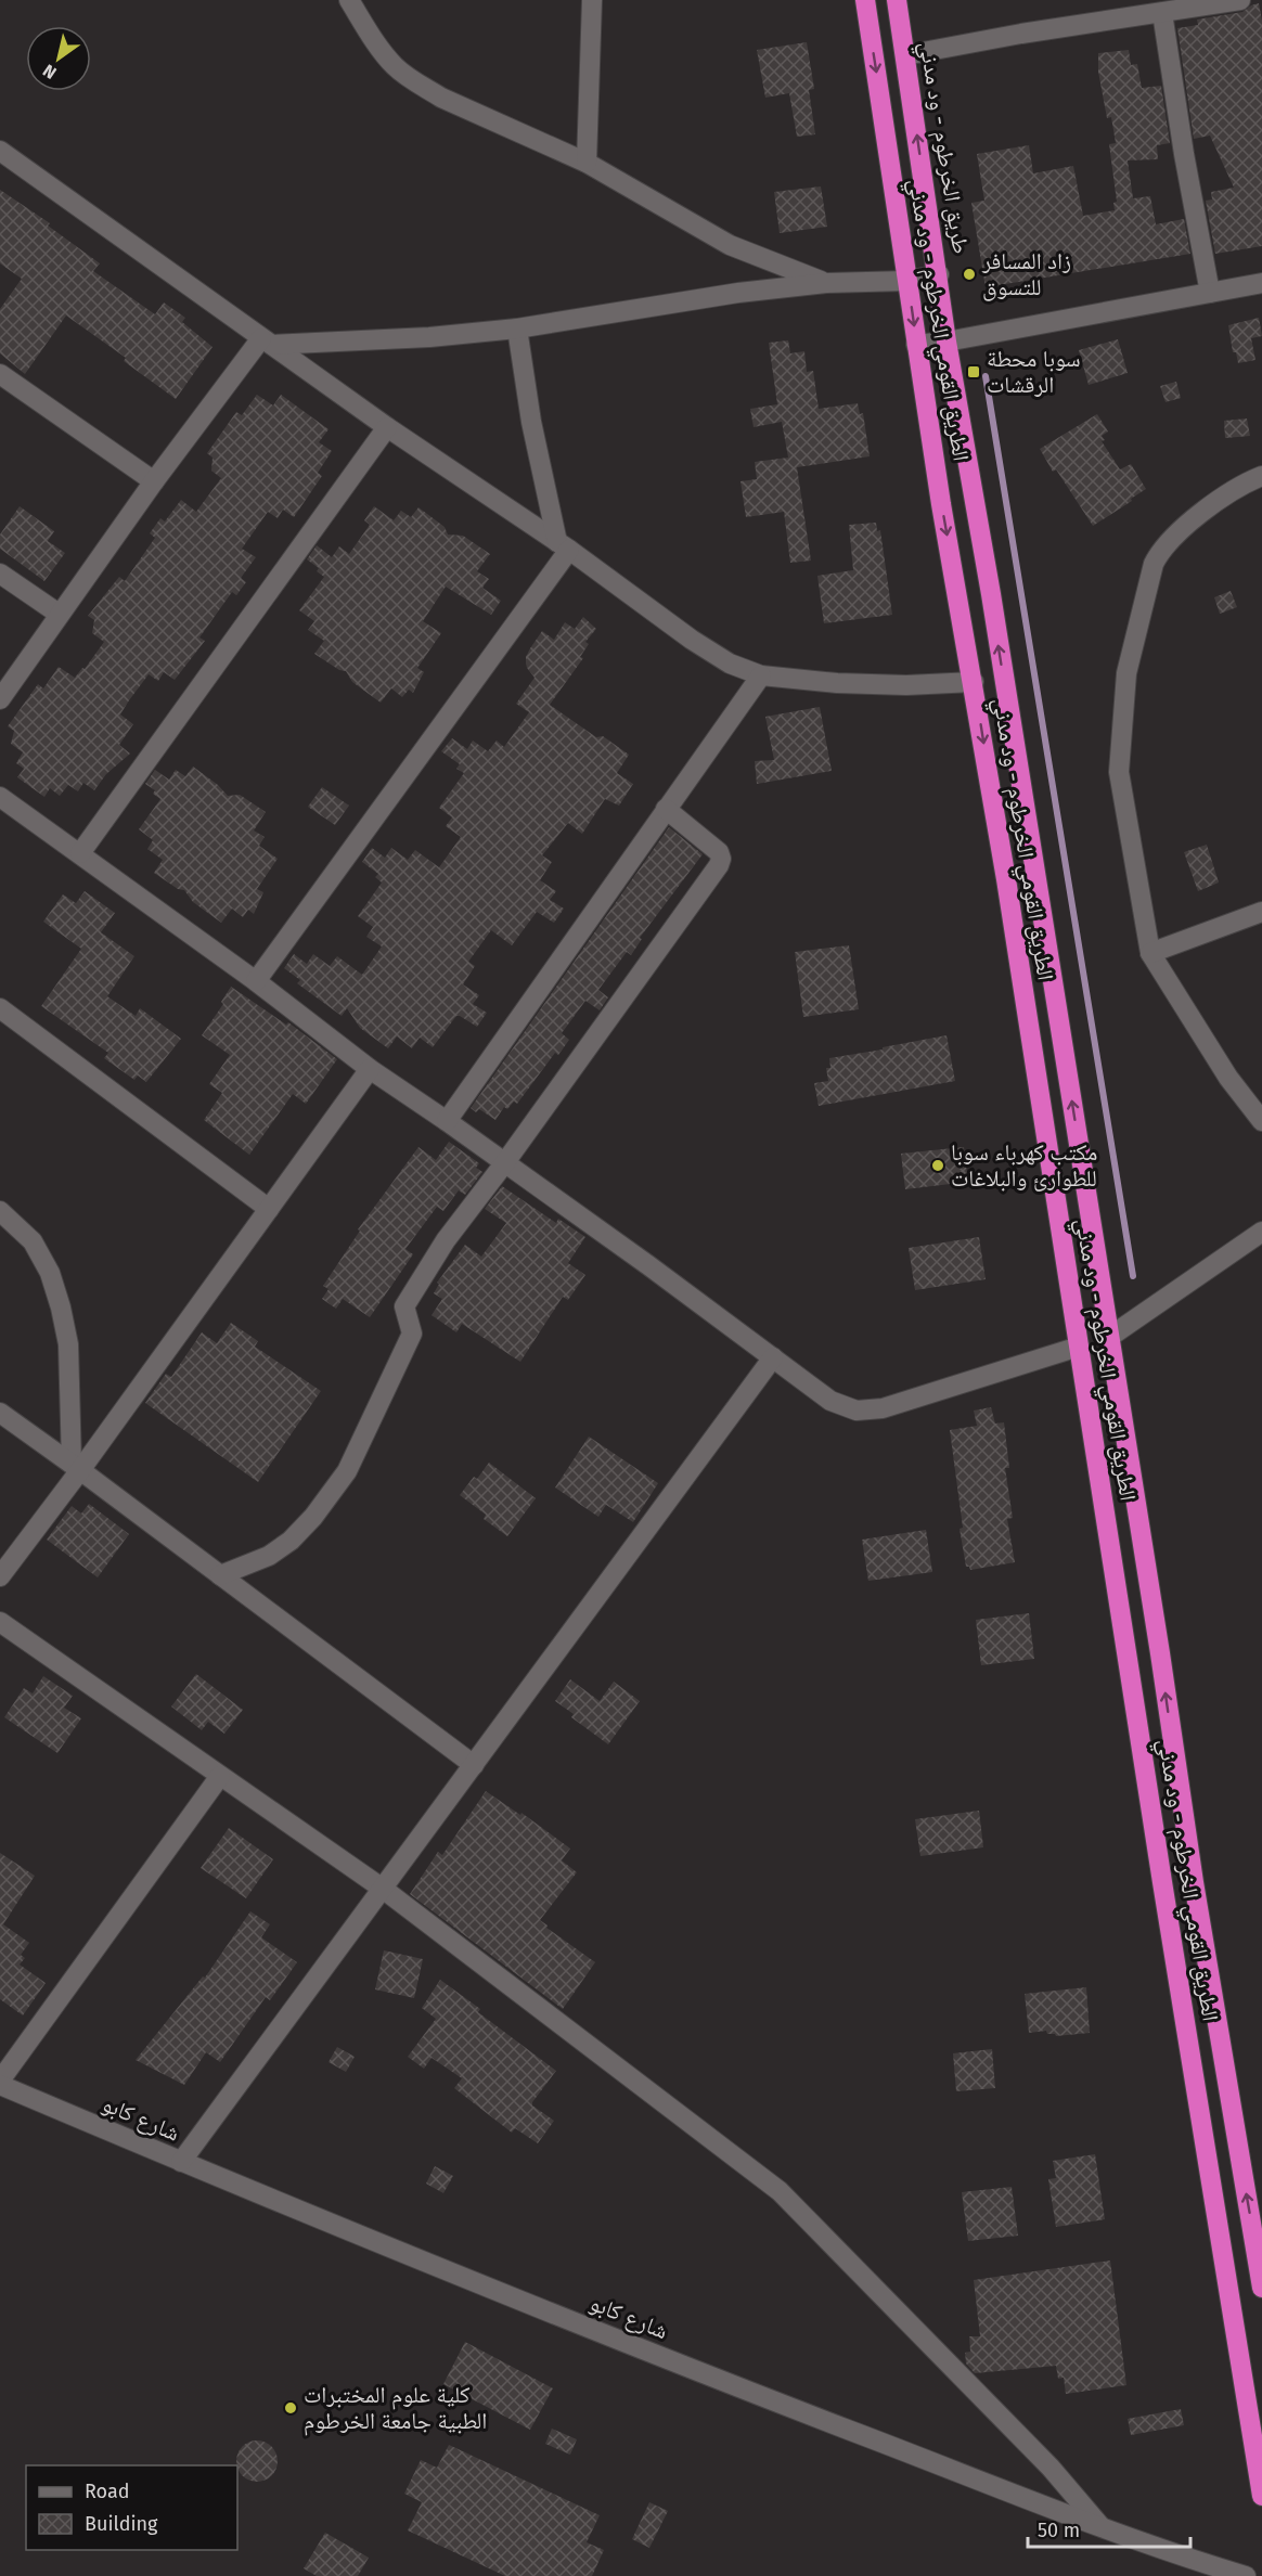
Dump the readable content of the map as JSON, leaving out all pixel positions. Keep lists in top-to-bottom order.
{
  "streets": {
    "highway": ["طريق الخرطوم - ود مدني", "الطريق القومي الخرطوم - ود مدني"],
    "street": ["شارع كابو"]
  },
  "crossings": [
    ["طريق الخرطوم - ود مدني", "الطريق القومي الخرطوم - ود مدني"]
  ],
  "one_way": ["طريق الخرطوم - ود مدني"],
  "places": {
    "other": ["زاد المسافر للتسوق", "مكتب كهرباء سوبا للطوارئ والبلاغات", "كلية علوم المختبرات الطبية جامعة الخرطوم"],
    "transit": ["سوبا محطة الرقشات"]
  },
  "legend": ["Road", "Building"],
  "scale_bar": "50 m",
  "north": "bottom left"
}
